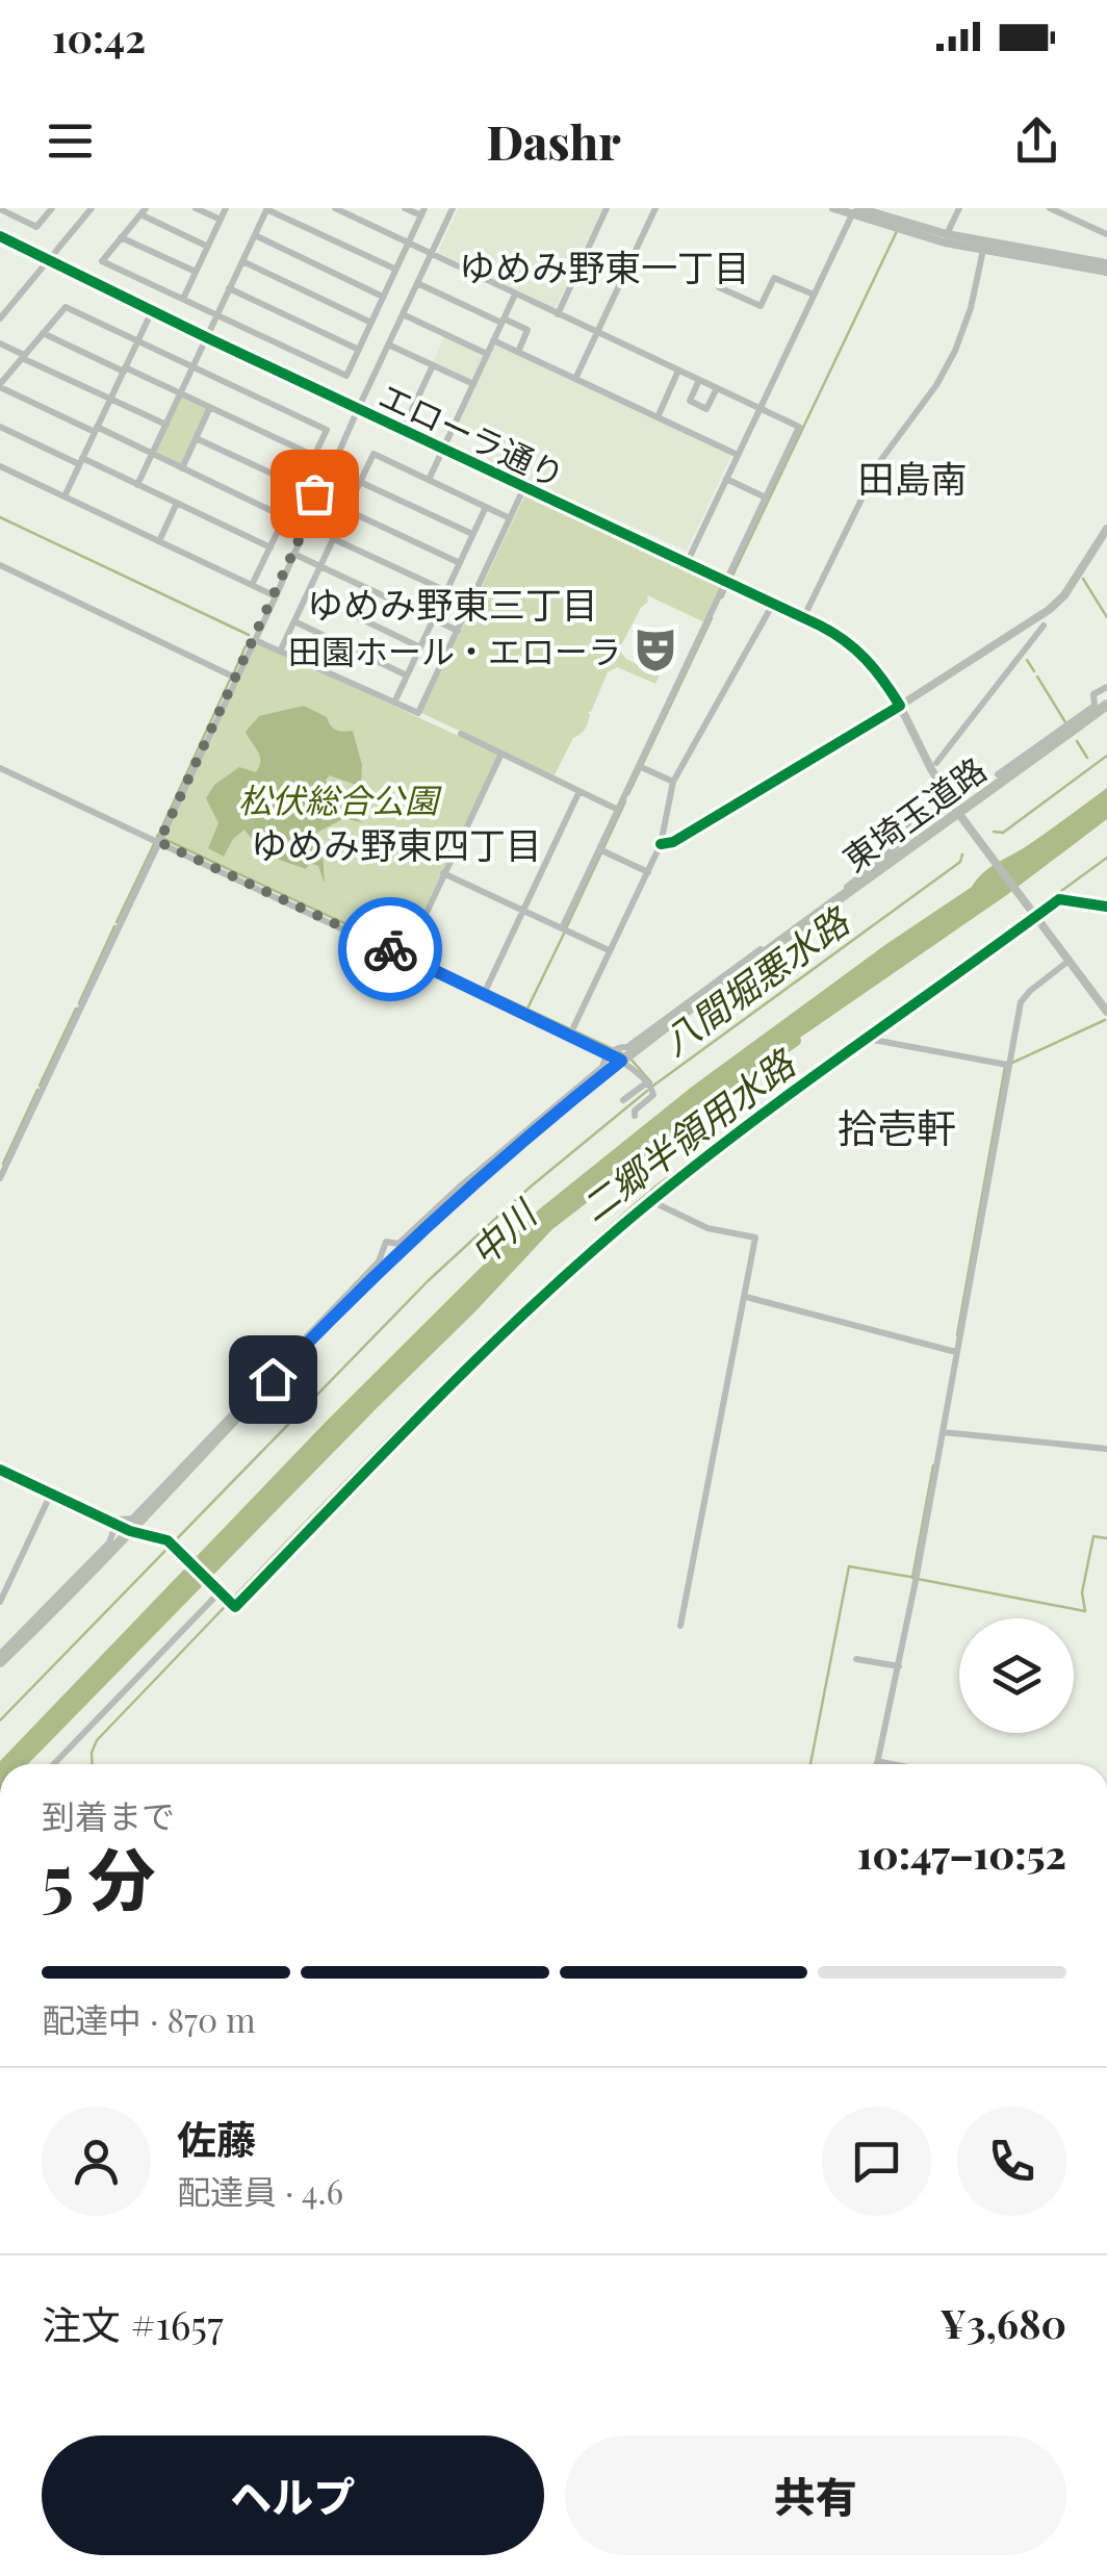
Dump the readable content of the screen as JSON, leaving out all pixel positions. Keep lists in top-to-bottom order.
{
  "streets": {
    "highway": ["東埼玉道路"],
    "street": ["エローラ通り"]
  },
  "districts": [
    "ゆめみ野東一丁目",
    "田島南",
    "ゆめみ野東三丁目",
    "ゆめみ野東四丁目",
    "拾壱軒"
  ],
  "water": ["八間堀悪水路", "二郷半領用水路", "中川"],
  "parks": ["松伏総合公園"],
  "places": {
    "theatre": ["田園ホール・エローラ"]
  },
  "page": {
    "status": "10:42",
    "header": "Dashr",
    "heading": ["5 分", "到着まで", "10:47–10:52"],
    "panel": [
      "佐藤",
      "配達員 · 4.6",
      "注文 #1657",
      "¥3,680"
    ],
    "bar": "配達中 · 870 m",
    "buttons": ["ヘルプ", "共有"]
  }
}
